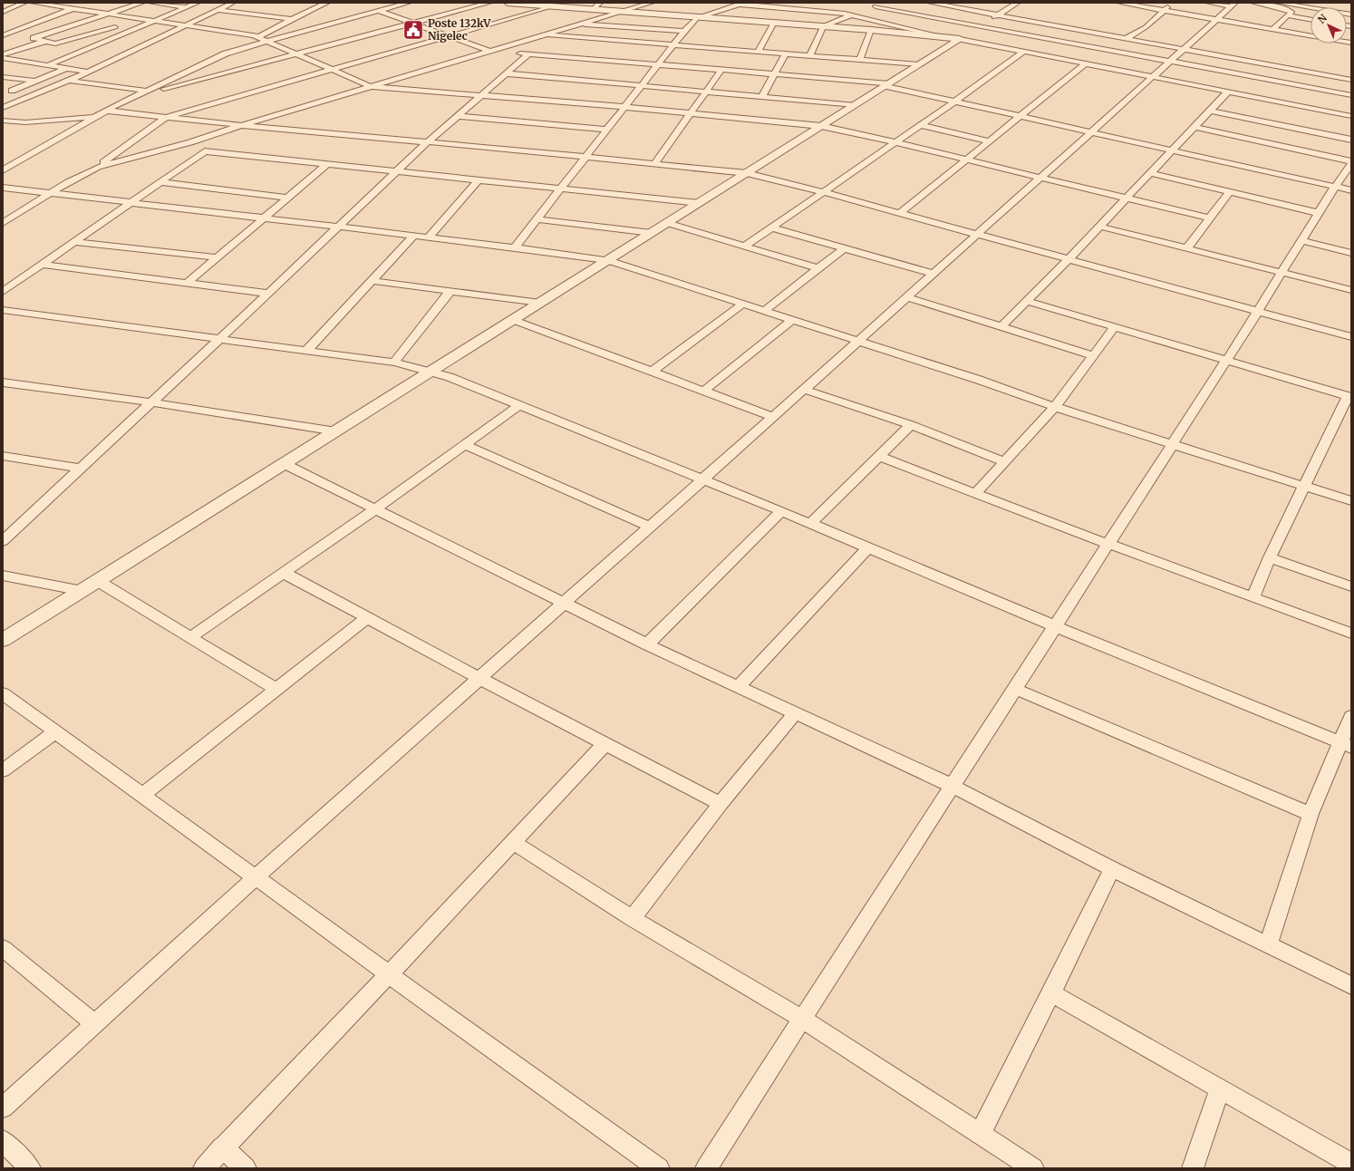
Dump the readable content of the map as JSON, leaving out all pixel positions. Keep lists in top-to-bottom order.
{
  "places": {
    "public building": ["Poste 132kV Nigelec"]
  },
  "north": "top left"
}
